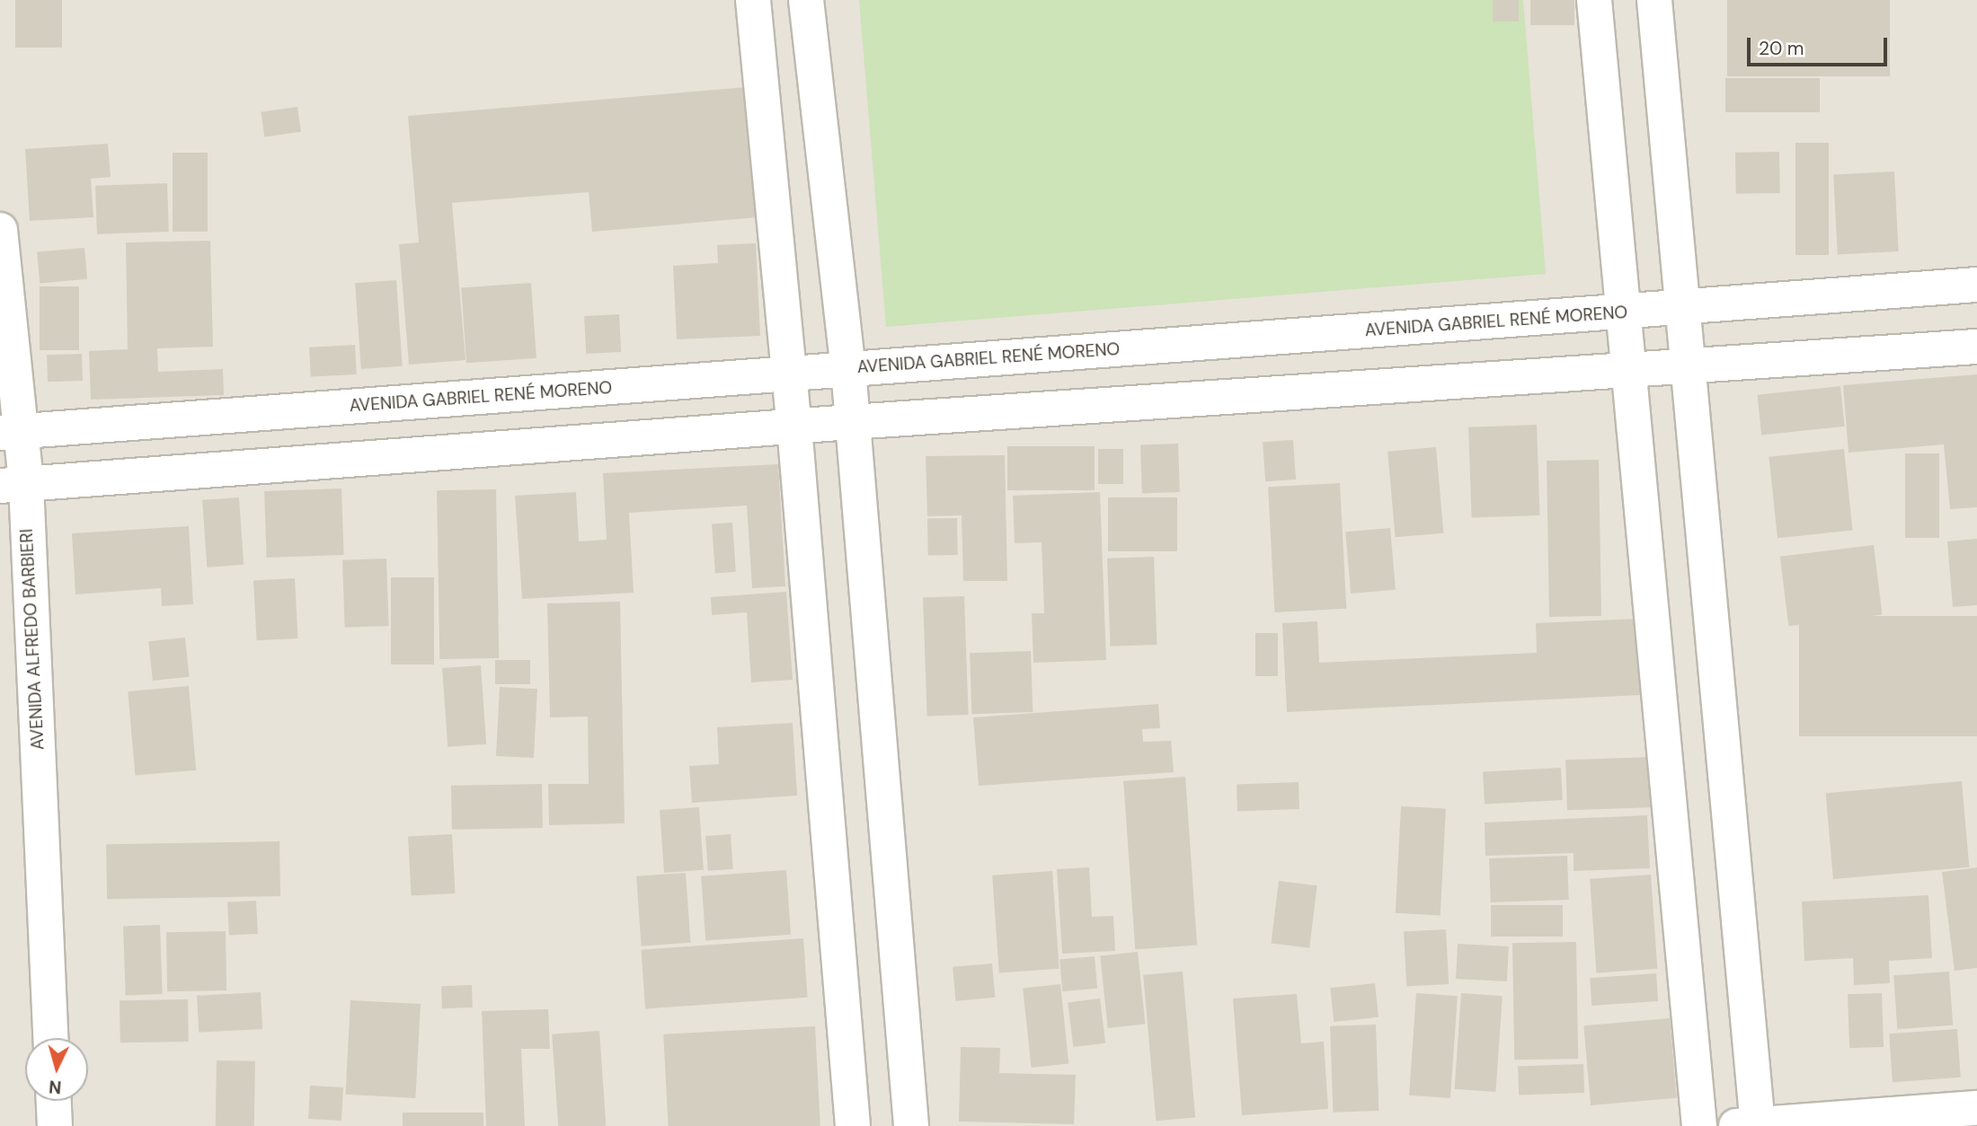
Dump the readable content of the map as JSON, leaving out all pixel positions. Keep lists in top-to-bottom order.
{
  "streets": {
    "street": ["AVENIDA GABRIEL RENÉ MORENO", "AVENIDA ALFREDO BARBIERI"]
  },
  "crossings": [
    ["AVENIDA GABRIEL RENÉ MORENO", "AVENIDA ALFREDO BARBIERI"]
  ],
  "scale_bar": "20 m",
  "north": "bottom"
}
